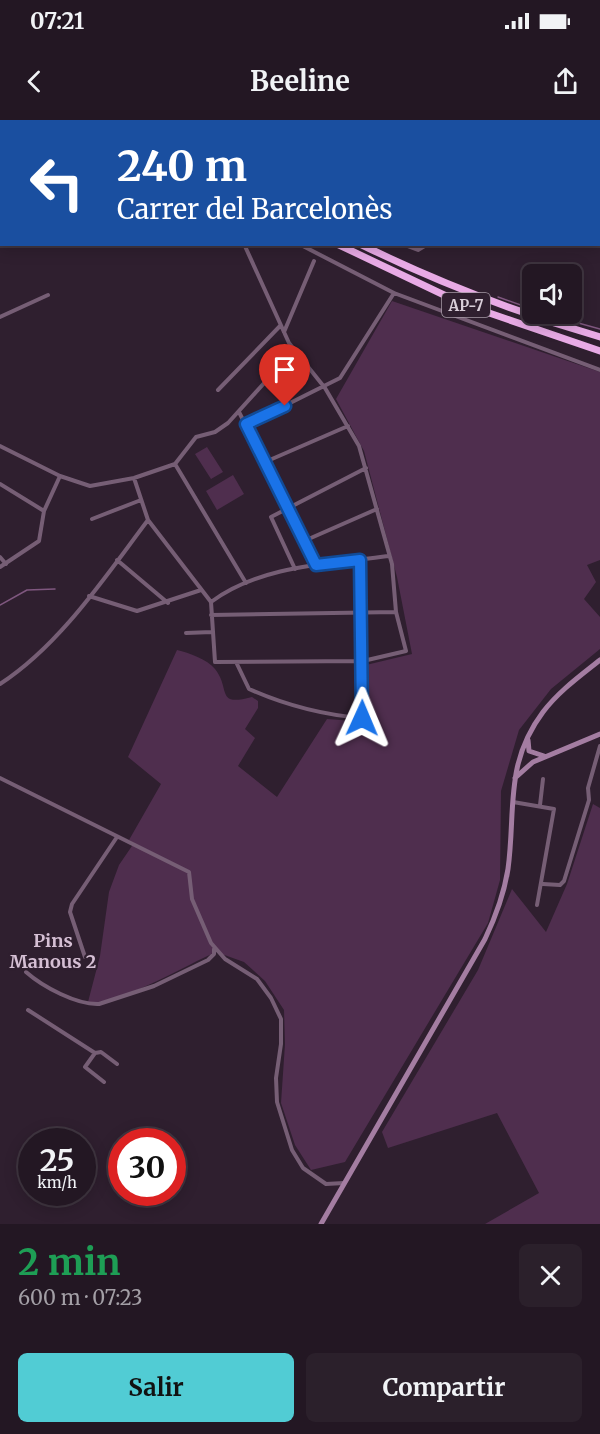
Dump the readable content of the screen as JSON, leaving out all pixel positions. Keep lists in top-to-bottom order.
{
  "streets": {
    "highway": ["AP-7"]
  },
  "districts": ["Pins Manous 2"],
  "page": {
    "status": "07:21",
    "header": "Beeline",
    "turn": ["240 m", "Carrer del Barcelonès"],
    "speed": "25 km/h",
    "limit": "30",
    "heading": ["2 min", "600 m · 07:23"],
    "buttons": ["Salir", "Compartir"]
  }
}
